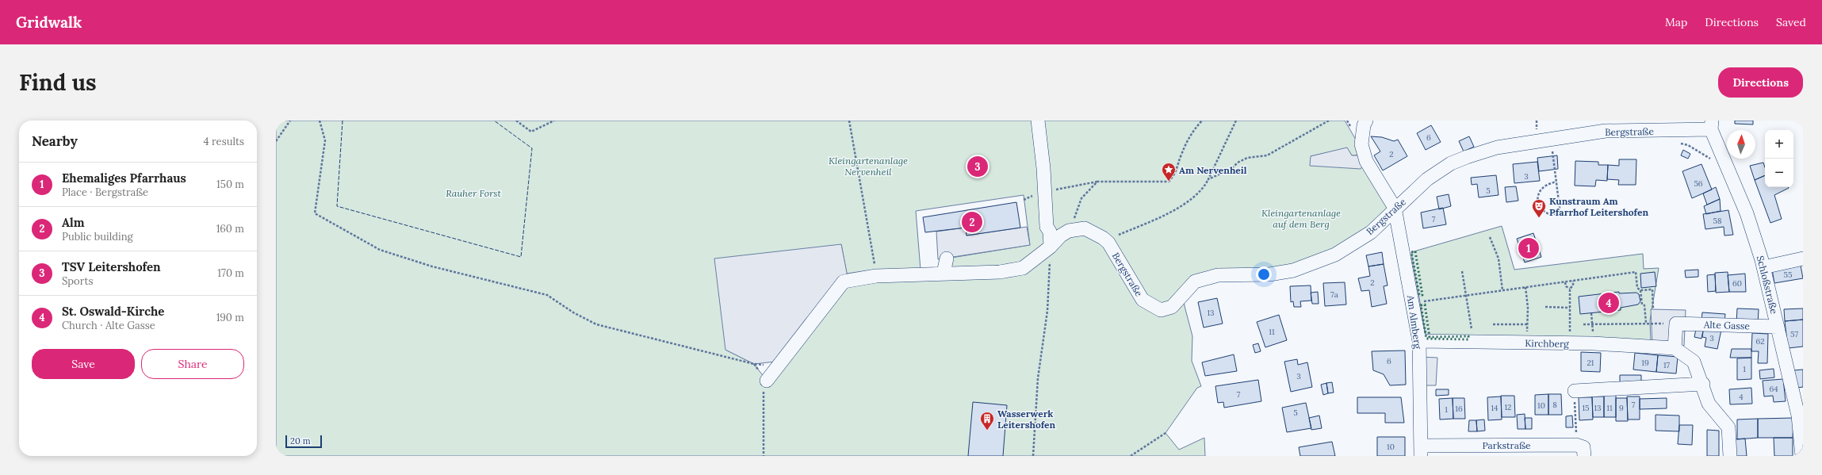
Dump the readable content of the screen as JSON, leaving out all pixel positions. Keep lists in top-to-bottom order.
{
  "streets": {
    "street": [
      "Bergstraße",
      "Schloßstraße",
      "Am Almberg",
      "Alte Gasse",
      "Kirchberg",
      "Parkstraße"
    ]
  },
  "crossings": [
    ["Bergstraße", "Schloßstraße"],
    ["Bergstraße", "Am Almberg"],
    ["Schloßstraße", "Alte Gasse"],
    ["Am Almberg", "Kirchberg"],
    ["Am Almberg", "Parkstraße"]
  ],
  "parks": ["Kleingartenanlage Nervenheil", "Rauher Forst", "Kleingartenanlage auf dem Berg"],
  "places": {
    "place": ["Am Nervenheil"],
    "theatre": ["Kunstraum Am Pfarrhof Leitershofen"],
    "building": ["Wasserwerk Leitershofen"]
  },
  "house_numbers": [
    "6",
    "2",
    "3",
    "56",
    "5",
    "7",
    "58",
    "55",
    "2",
    "60",
    "7a",
    "13",
    "11",
    "57",
    "3",
    "62",
    "6",
    "21",
    "19",
    "17",
    "1",
    "3",
    "64",
    "7",
    "4",
    "8",
    "7",
    "10",
    "12",
    "14",
    "15",
    "13",
    "11",
    "9",
    "16",
    "1",
    "5",
    "10"
  ],
  "scale_bar": "20 m",
  "north": "top",
  "page": {
    "header": "Gridwalk",
    "nav": ["Map", "Directions", "Saved"],
    "buttons": [
      "Directions",
      ["Save", "Share"]
    ],
    "title": "Find us",
    "heading": ["Nearby", "4 results"],
    "map_buttons": ["+", "−"],
    "pins": [
      "3",
      "2",
      "1",
      "4"
    ],
    "list": [
      {
        "mark": "1",
        "name": "Ehemaliges Pfarrhaus",
        "note": "Place · Bergstraße",
        "value": "150 m"
      },
      {
        "mark": "2",
        "name": "Alm",
        "note": "Public building",
        "value": "160 m"
      },
      {
        "mark": "3",
        "name": "TSV Leitershofen",
        "note": "Sports",
        "value": "170 m"
      },
      {
        "mark": "4",
        "name": "St. Oswald-Kirche",
        "note": "Church · Alte Gasse",
        "value": "190 m"
      }
    ],
    "scale": "20 m"
  }
}
